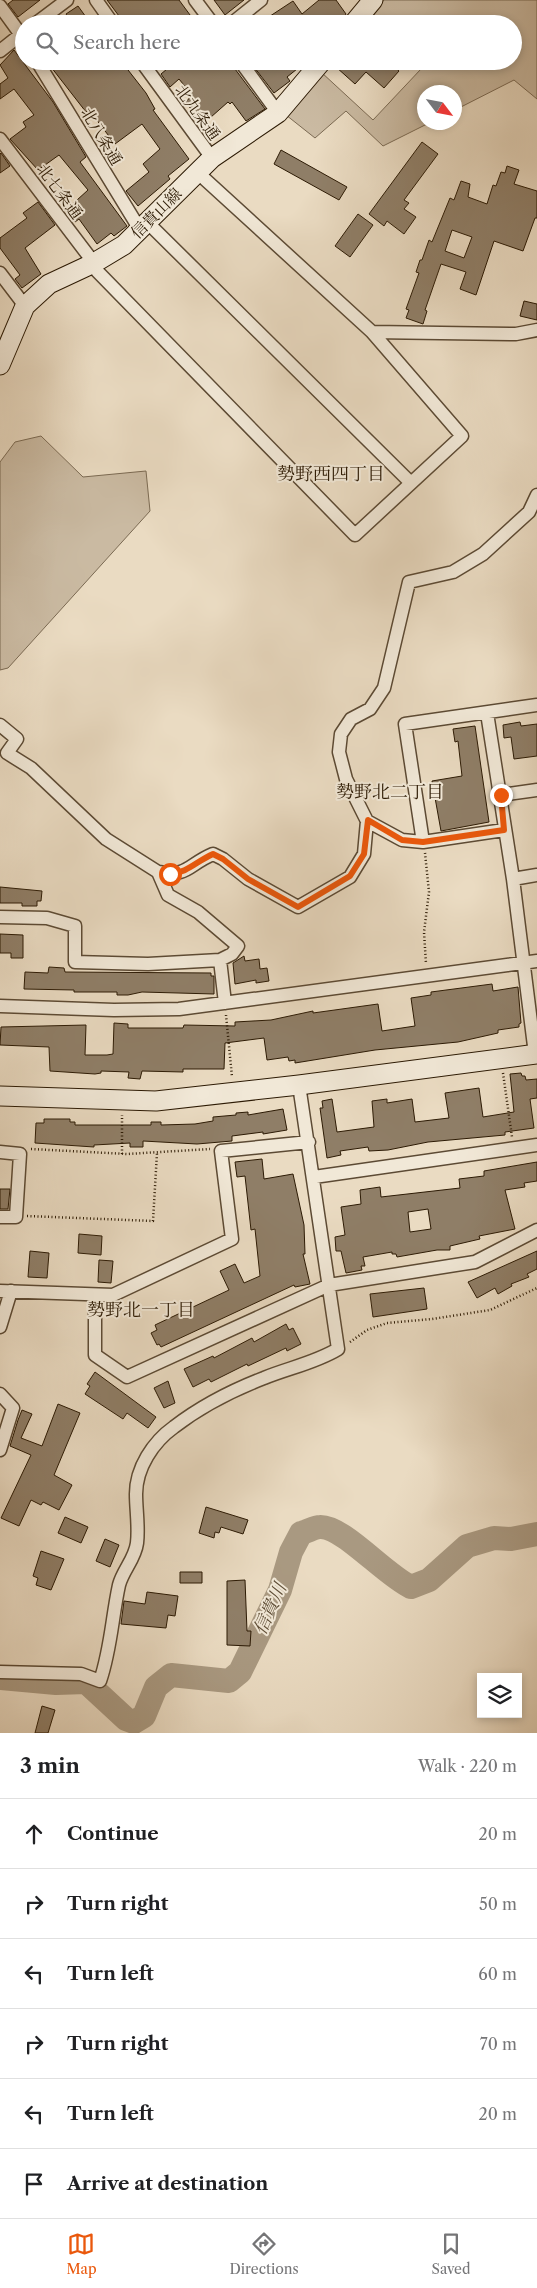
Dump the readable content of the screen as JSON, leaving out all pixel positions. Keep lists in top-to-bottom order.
{
  "streets": {
    "street": [
      "北九条通",
      "北八条通",
      "北七条通",
      "信貴山線"
    ]
  },
  "crossings": [
    ["北九条通", "信貴山線"],
    ["北八条通", "北七条通"],
    ["北八条通", "信貴山線"],
    ["北七条通", "信貴山線"]
  ],
  "districts": ["勢野西四丁目", "勢野北二丁目", "勢野北一丁目"],
  "water": ["信貴川"],
  "north": "bottom right",
  "page": {
    "search": "Search here",
    "heading": ["3 min", "Walk · 220 m"],
    "list": [
      ["Continue", "20 m"],
      ["Turn right", "50 m"],
      ["Turn left", "60 m"],
      ["Turn right", "70 m"],
      ["Turn left", "20 m"],
      "Arrive at destination"
    ],
    "nav": ["Map", "Directions", "Saved"]
  }
}
